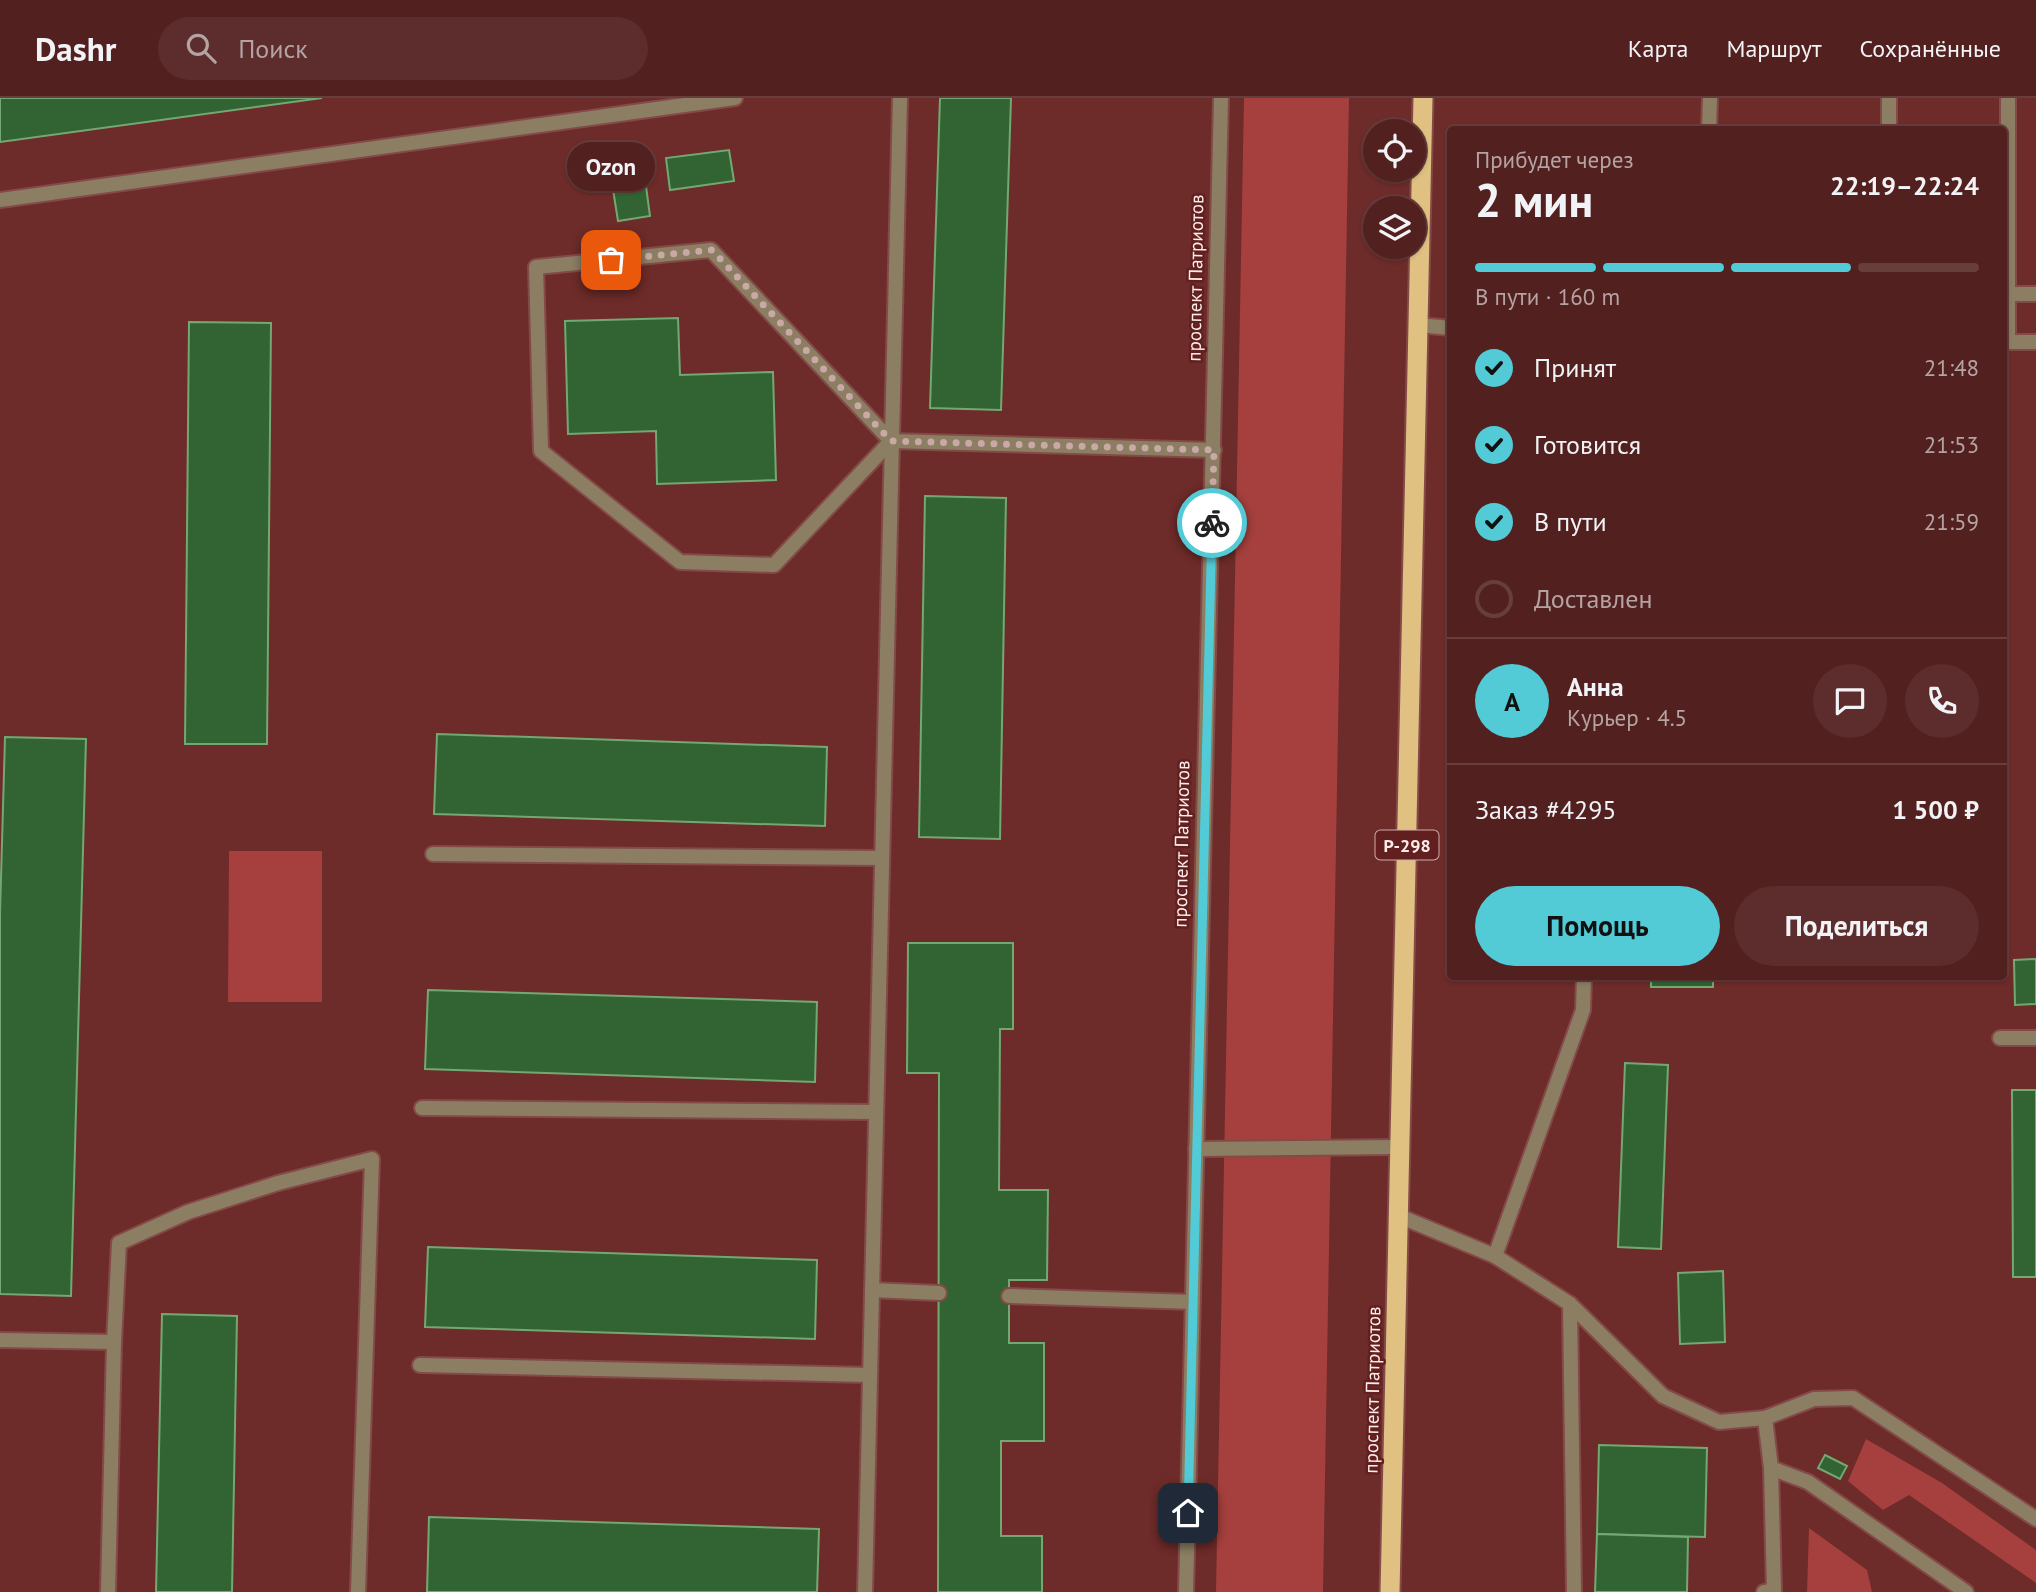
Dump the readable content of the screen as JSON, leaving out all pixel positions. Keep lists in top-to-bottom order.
{
  "streets": {
    "highway": ["проспект Патриотов", "Р-298"]
  },
  "places": ["Ozon"],
  "page": {
    "header": "Dashr",
    "search": "Поиск",
    "nav": ["Карта", "Маршрут", "Сохранённые"],
    "heading": ["2 мин", "Прибудет через", "22:19–22:24"],
    "panel": [
      "Анна",
      "Курьер · 4.5",
      "Заказ #4295",
      "1 500 ₽"
    ],
    "bubble": "Ozon",
    "bar": "В пути · 160 m",
    "list": [
      ["Принят", "21:48"],
      ["Готовится", "21:53"],
      ["В пути", "21:59"],
      "Доставлен"
    ],
    "round": "А",
    "buttons": ["Помощь", "Поделиться"]
  }
}
